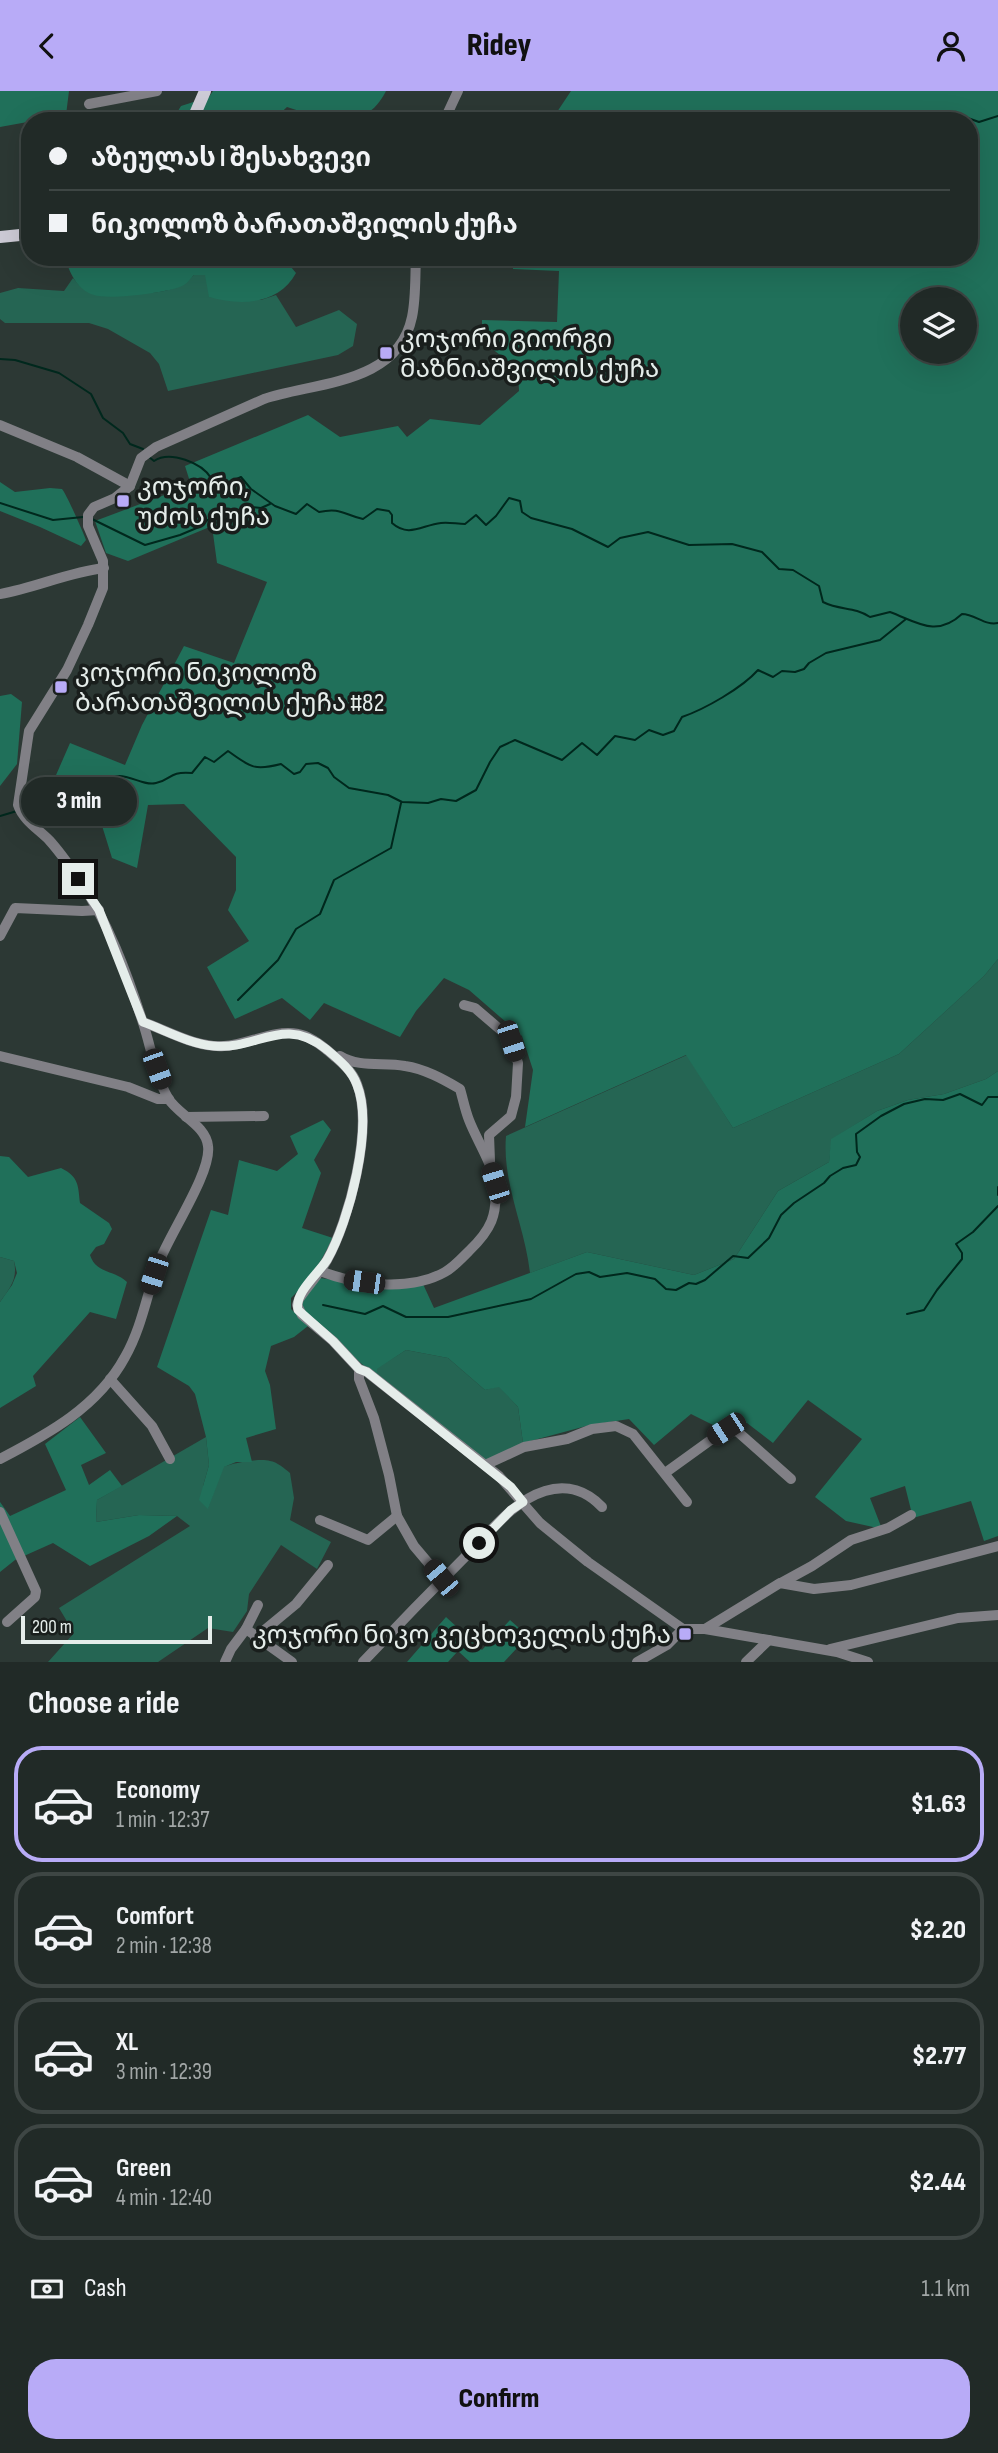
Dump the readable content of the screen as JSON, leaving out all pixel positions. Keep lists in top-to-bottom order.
{
  "places": {
    "transit": [
      "კოჯორი გიორგი მაზნიაშვილის ქუჩა",
      "კოჯორი, უძოს ქუჩა",
      "კოჯორი ნიკოლოზ ბარათაშვილის ქუჩა #82",
      "კოჯორი ნიკო კეცხოველის ქუჩა"
    ]
  },
  "scale_bar": "200 m",
  "page": {
    "header": "Ridey",
    "banner": ["აზეულას I შესახვევი", "ნიკოლოზ ბარათაშვილის ქუჩა"],
    "bubble": "3 min",
    "scale": "200 m",
    "heading": "Choose a ride",
    "list": [
      {
        "name": "Economy",
        "note": "1 min · 12:37",
        "value": "$1.63"
      },
      {
        "name": "Comfort",
        "note": "2 min · 12:38",
        "value": "$2.20"
      },
      {
        "name": "XL",
        "note": "3 min · 12:39",
        "value": "$2.77"
      },
      {
        "name": "Green",
        "note": "4 min · 12:40",
        "value": "$2.44"
      }
    ],
    "pay": ["Cash", "1.1 km"],
    "buttons": "Confirm"
  }
}
